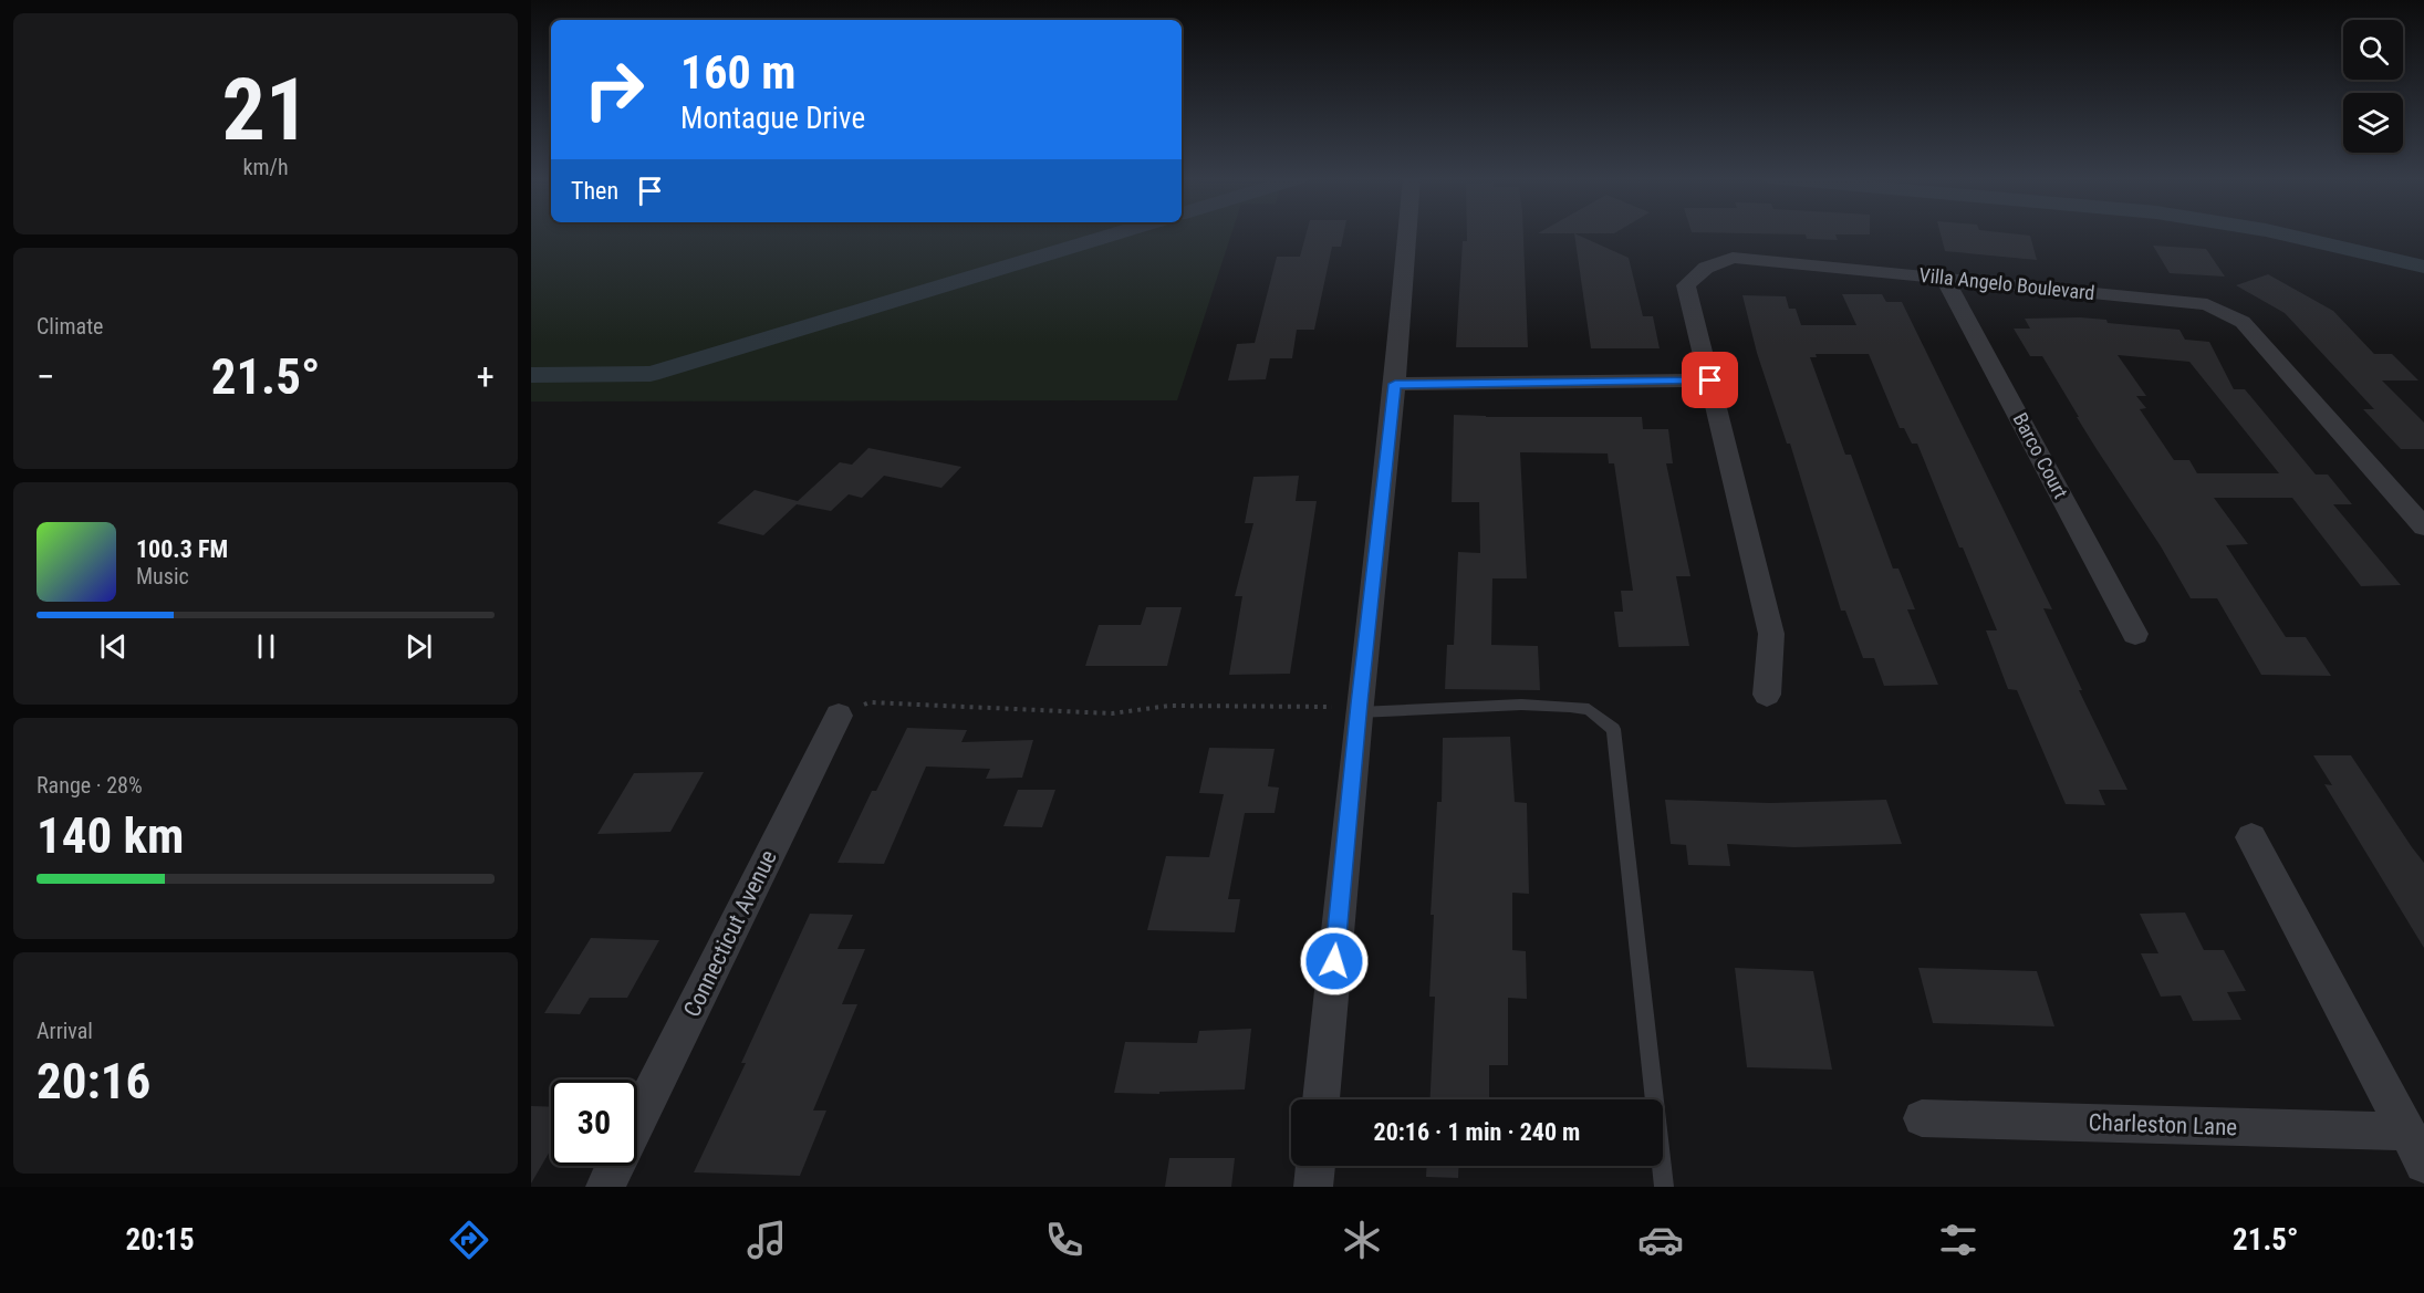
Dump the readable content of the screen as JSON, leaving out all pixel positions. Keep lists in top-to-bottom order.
{
  "streets": {
    "street": [
      "Villa Angelo Boulevard",
      "Barco Court",
      "Connecticut Avenue",
      "Charleston Lane"
    ]
  },
  "crossings": [
    ["Villa Angelo Boulevard", "Barco Court"]
  ],
  "page": {
    "tile": [
      ["21", "km/h"],
      "Climate",
      ["Range · 28%", "140 km"],
      ["Arrival", "20:16"]
    ],
    "turn": ["160 m", "Montague Drive"],
    "then": "Then",
    "heat": ["−", "21.5°", "+"],
    "song": ["100.3 FM", "Music"],
    "limit": "30",
    "trip": "20:16 · 1 min · 240 m",
    "tabs": ["20:15", "21.5°"]
  }
}
